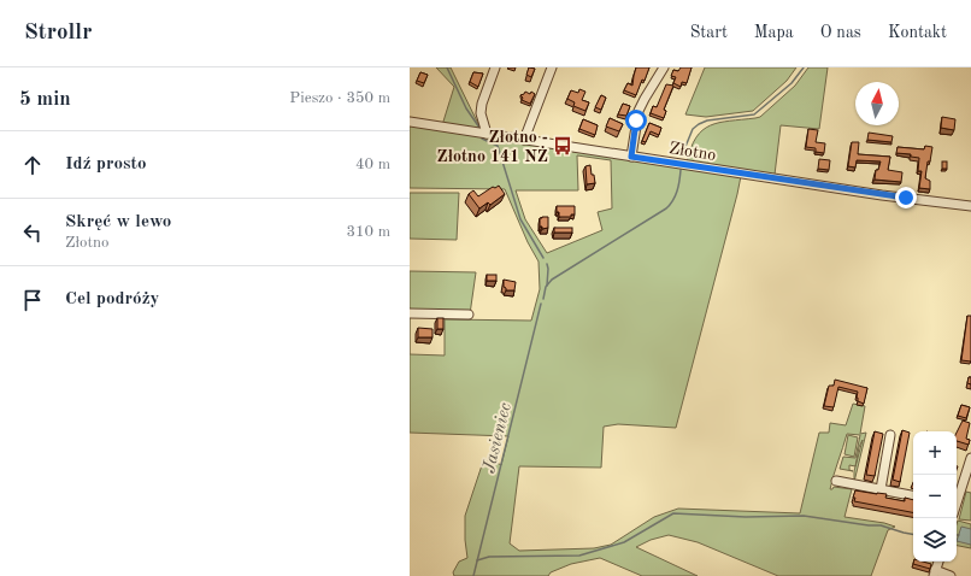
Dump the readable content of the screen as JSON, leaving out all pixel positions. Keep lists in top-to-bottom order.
{
  "streets": {
    "street": ["Złotno"]
  },
  "water": ["Jasieniec"],
  "places": {
    "bus stop": ["Złotno - Złotno 141 NŻ"]
  },
  "north": "top",
  "page": {
    "header": "Strollr",
    "nav": [
      "Start",
      "Mapa",
      "O nas",
      "Kontakt"
    ],
    "heading": ["5 min", "Pieszo · 350 m"],
    "list": [
      ["Idź prosto", "40 m"],
      ["Skręć w lewo", "Złotno", "310 m"],
      "Cel podróży"
    ],
    "map_buttons": ["+", "−"]
  }
}
